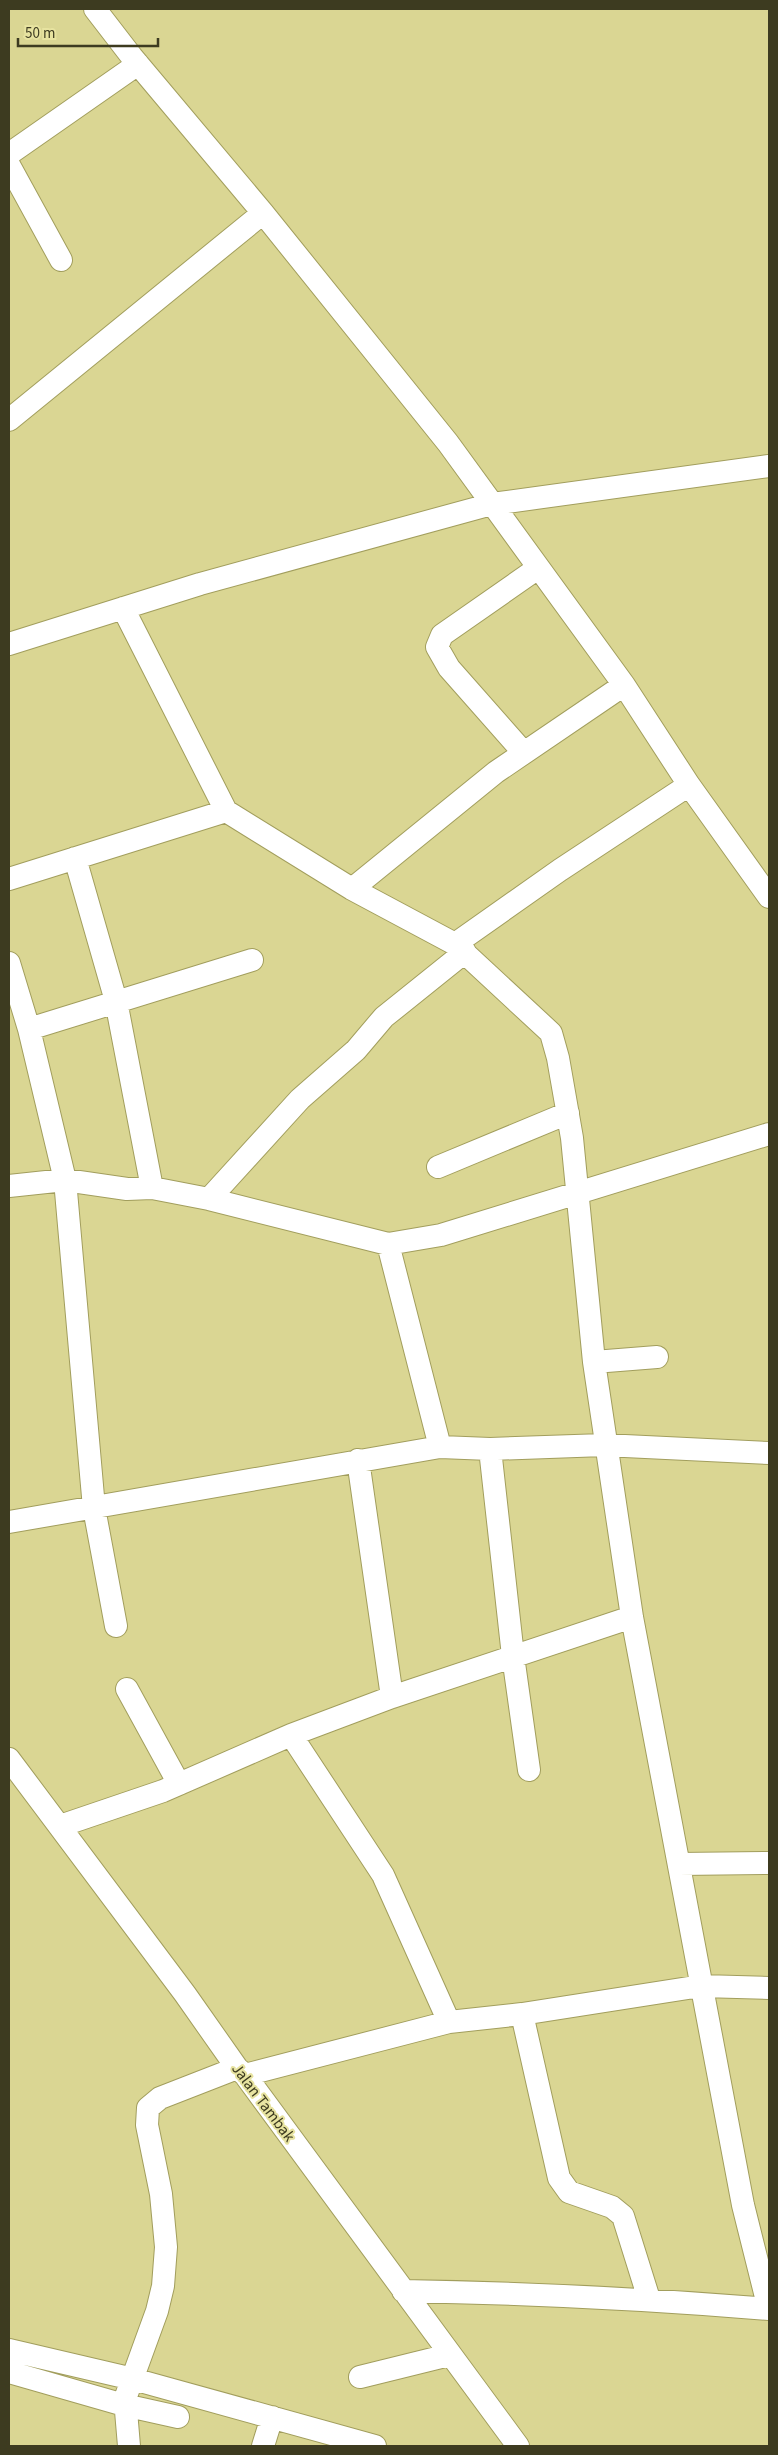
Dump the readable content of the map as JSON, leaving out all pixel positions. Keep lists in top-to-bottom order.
{
  "streets": {
    "street": ["Jalan Tambak"]
  },
  "scale_bar": "50 m"
}
